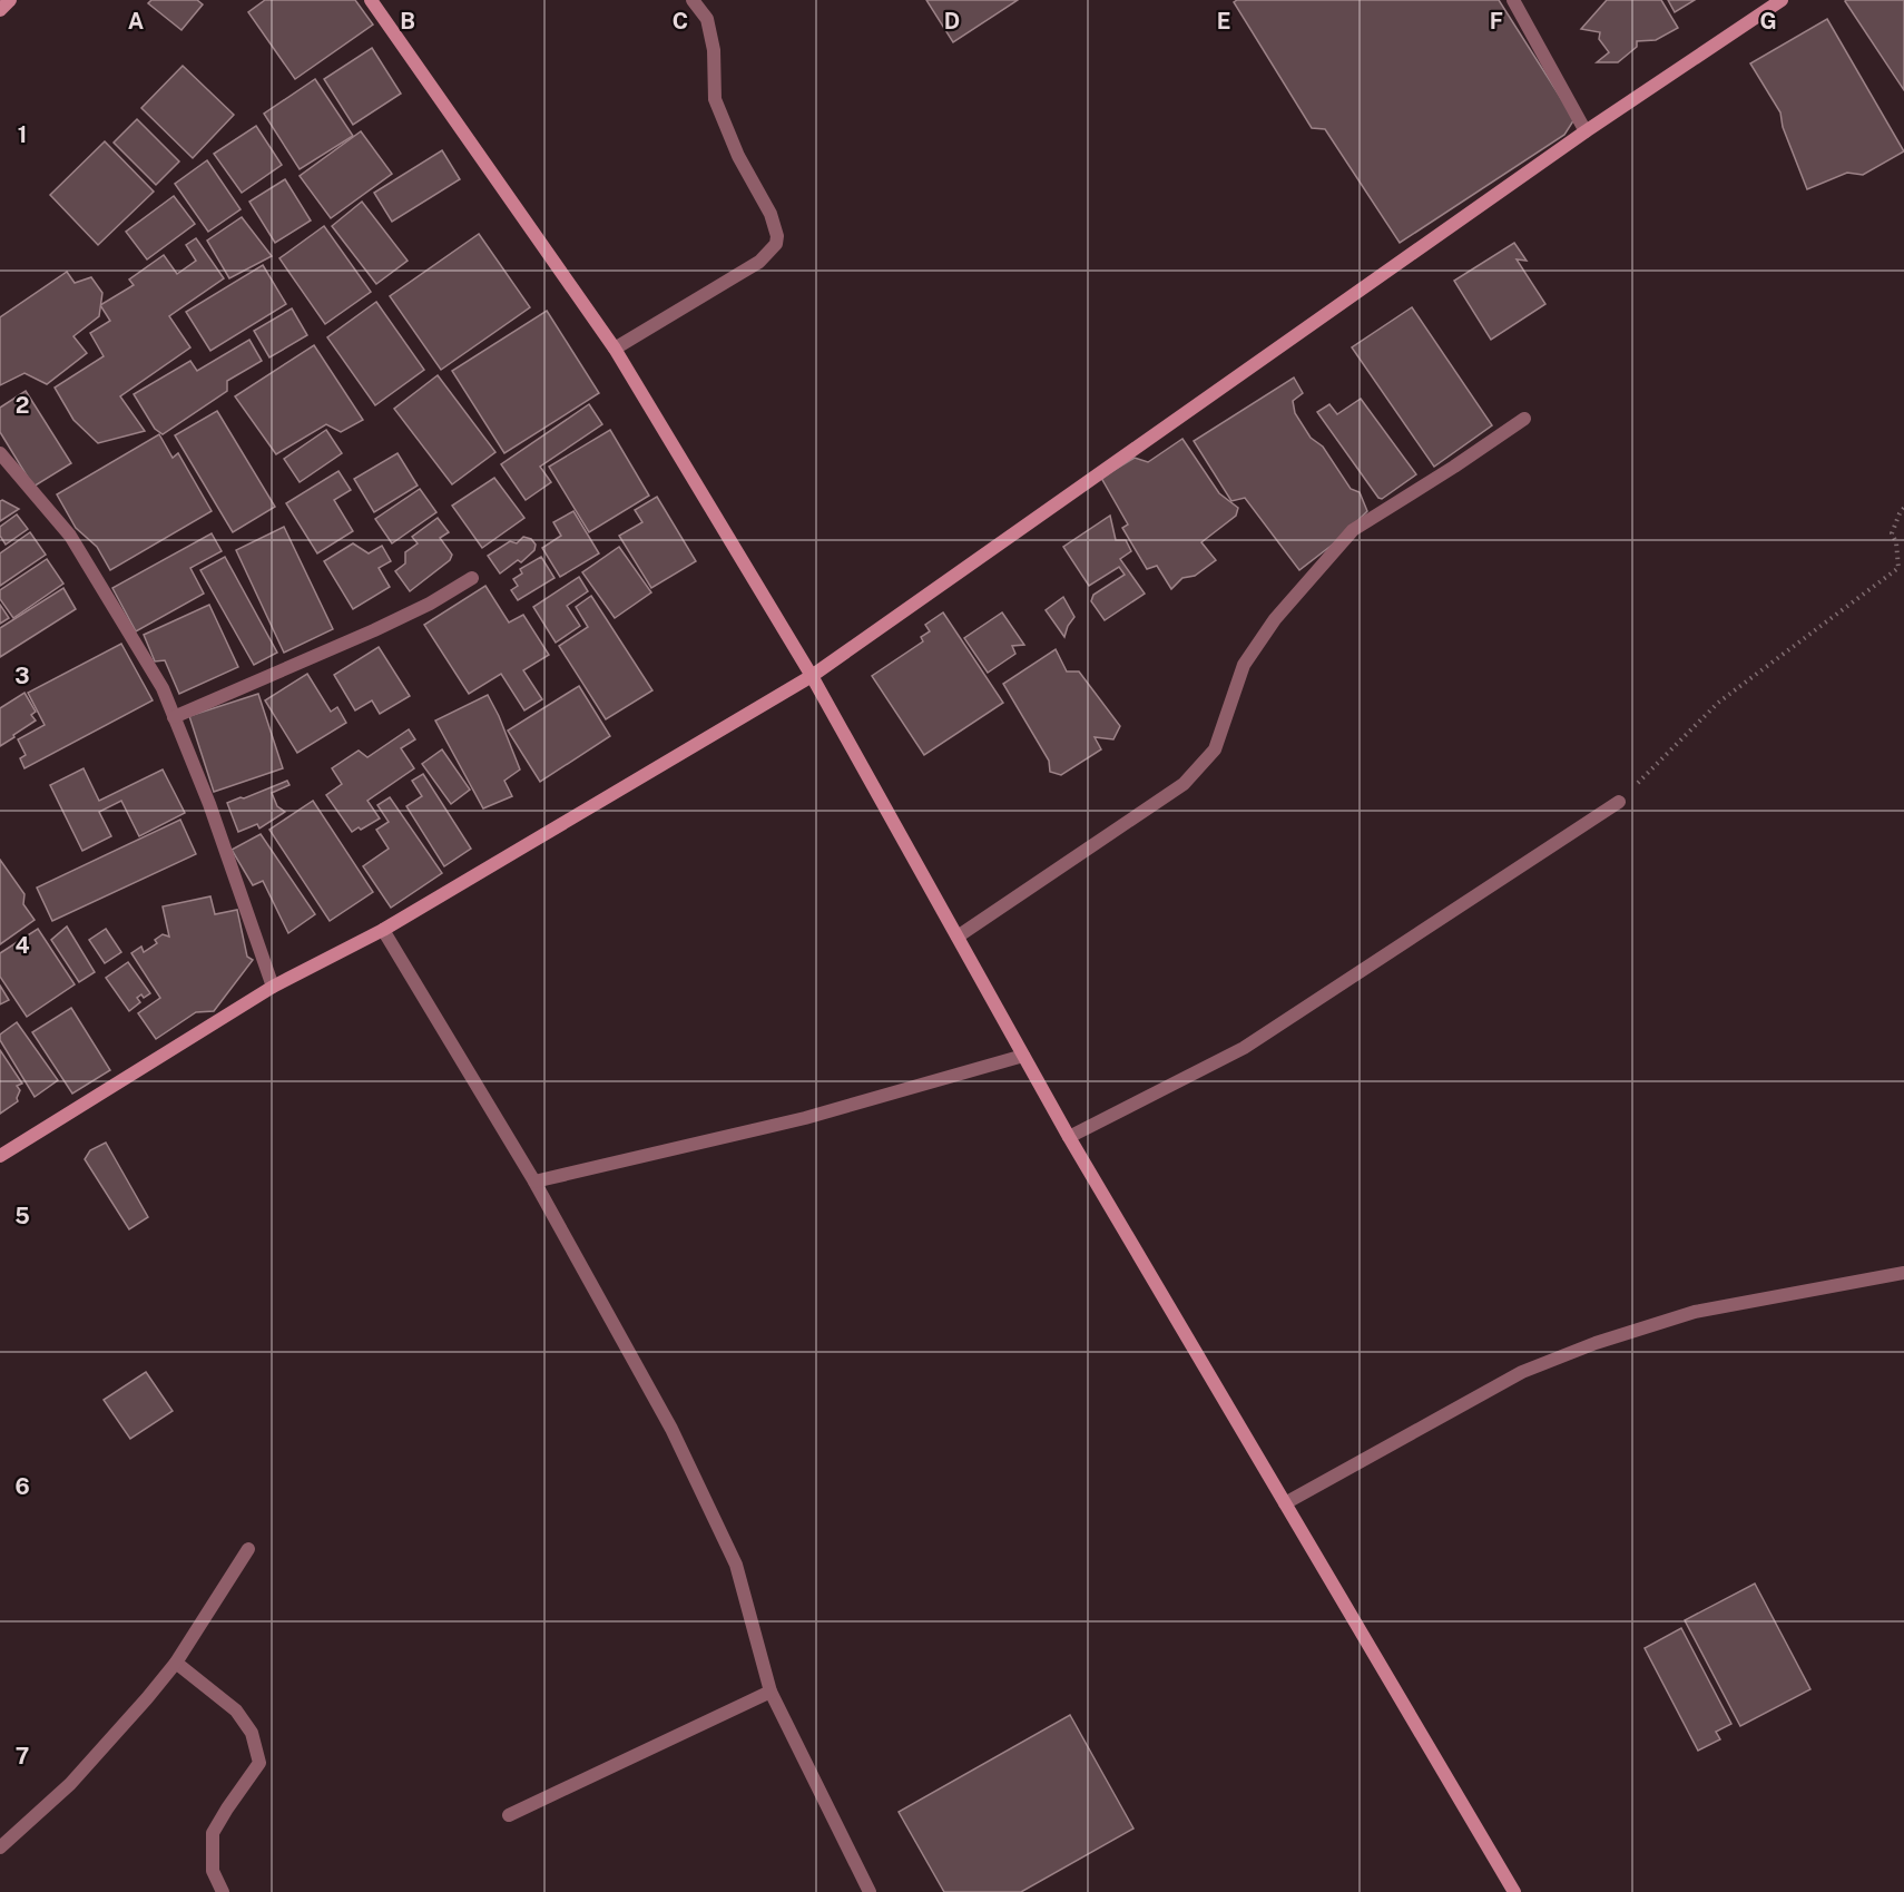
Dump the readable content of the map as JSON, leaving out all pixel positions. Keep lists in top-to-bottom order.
{
  "grid": {
    "columns": [
      "A",
      "B",
      "C",
      "D",
      "E",
      "F",
      "G"
    ],
    "rows": [
      "1",
      "2",
      "3",
      "4",
      "5",
      "6",
      "7"
    ]
  }
}
